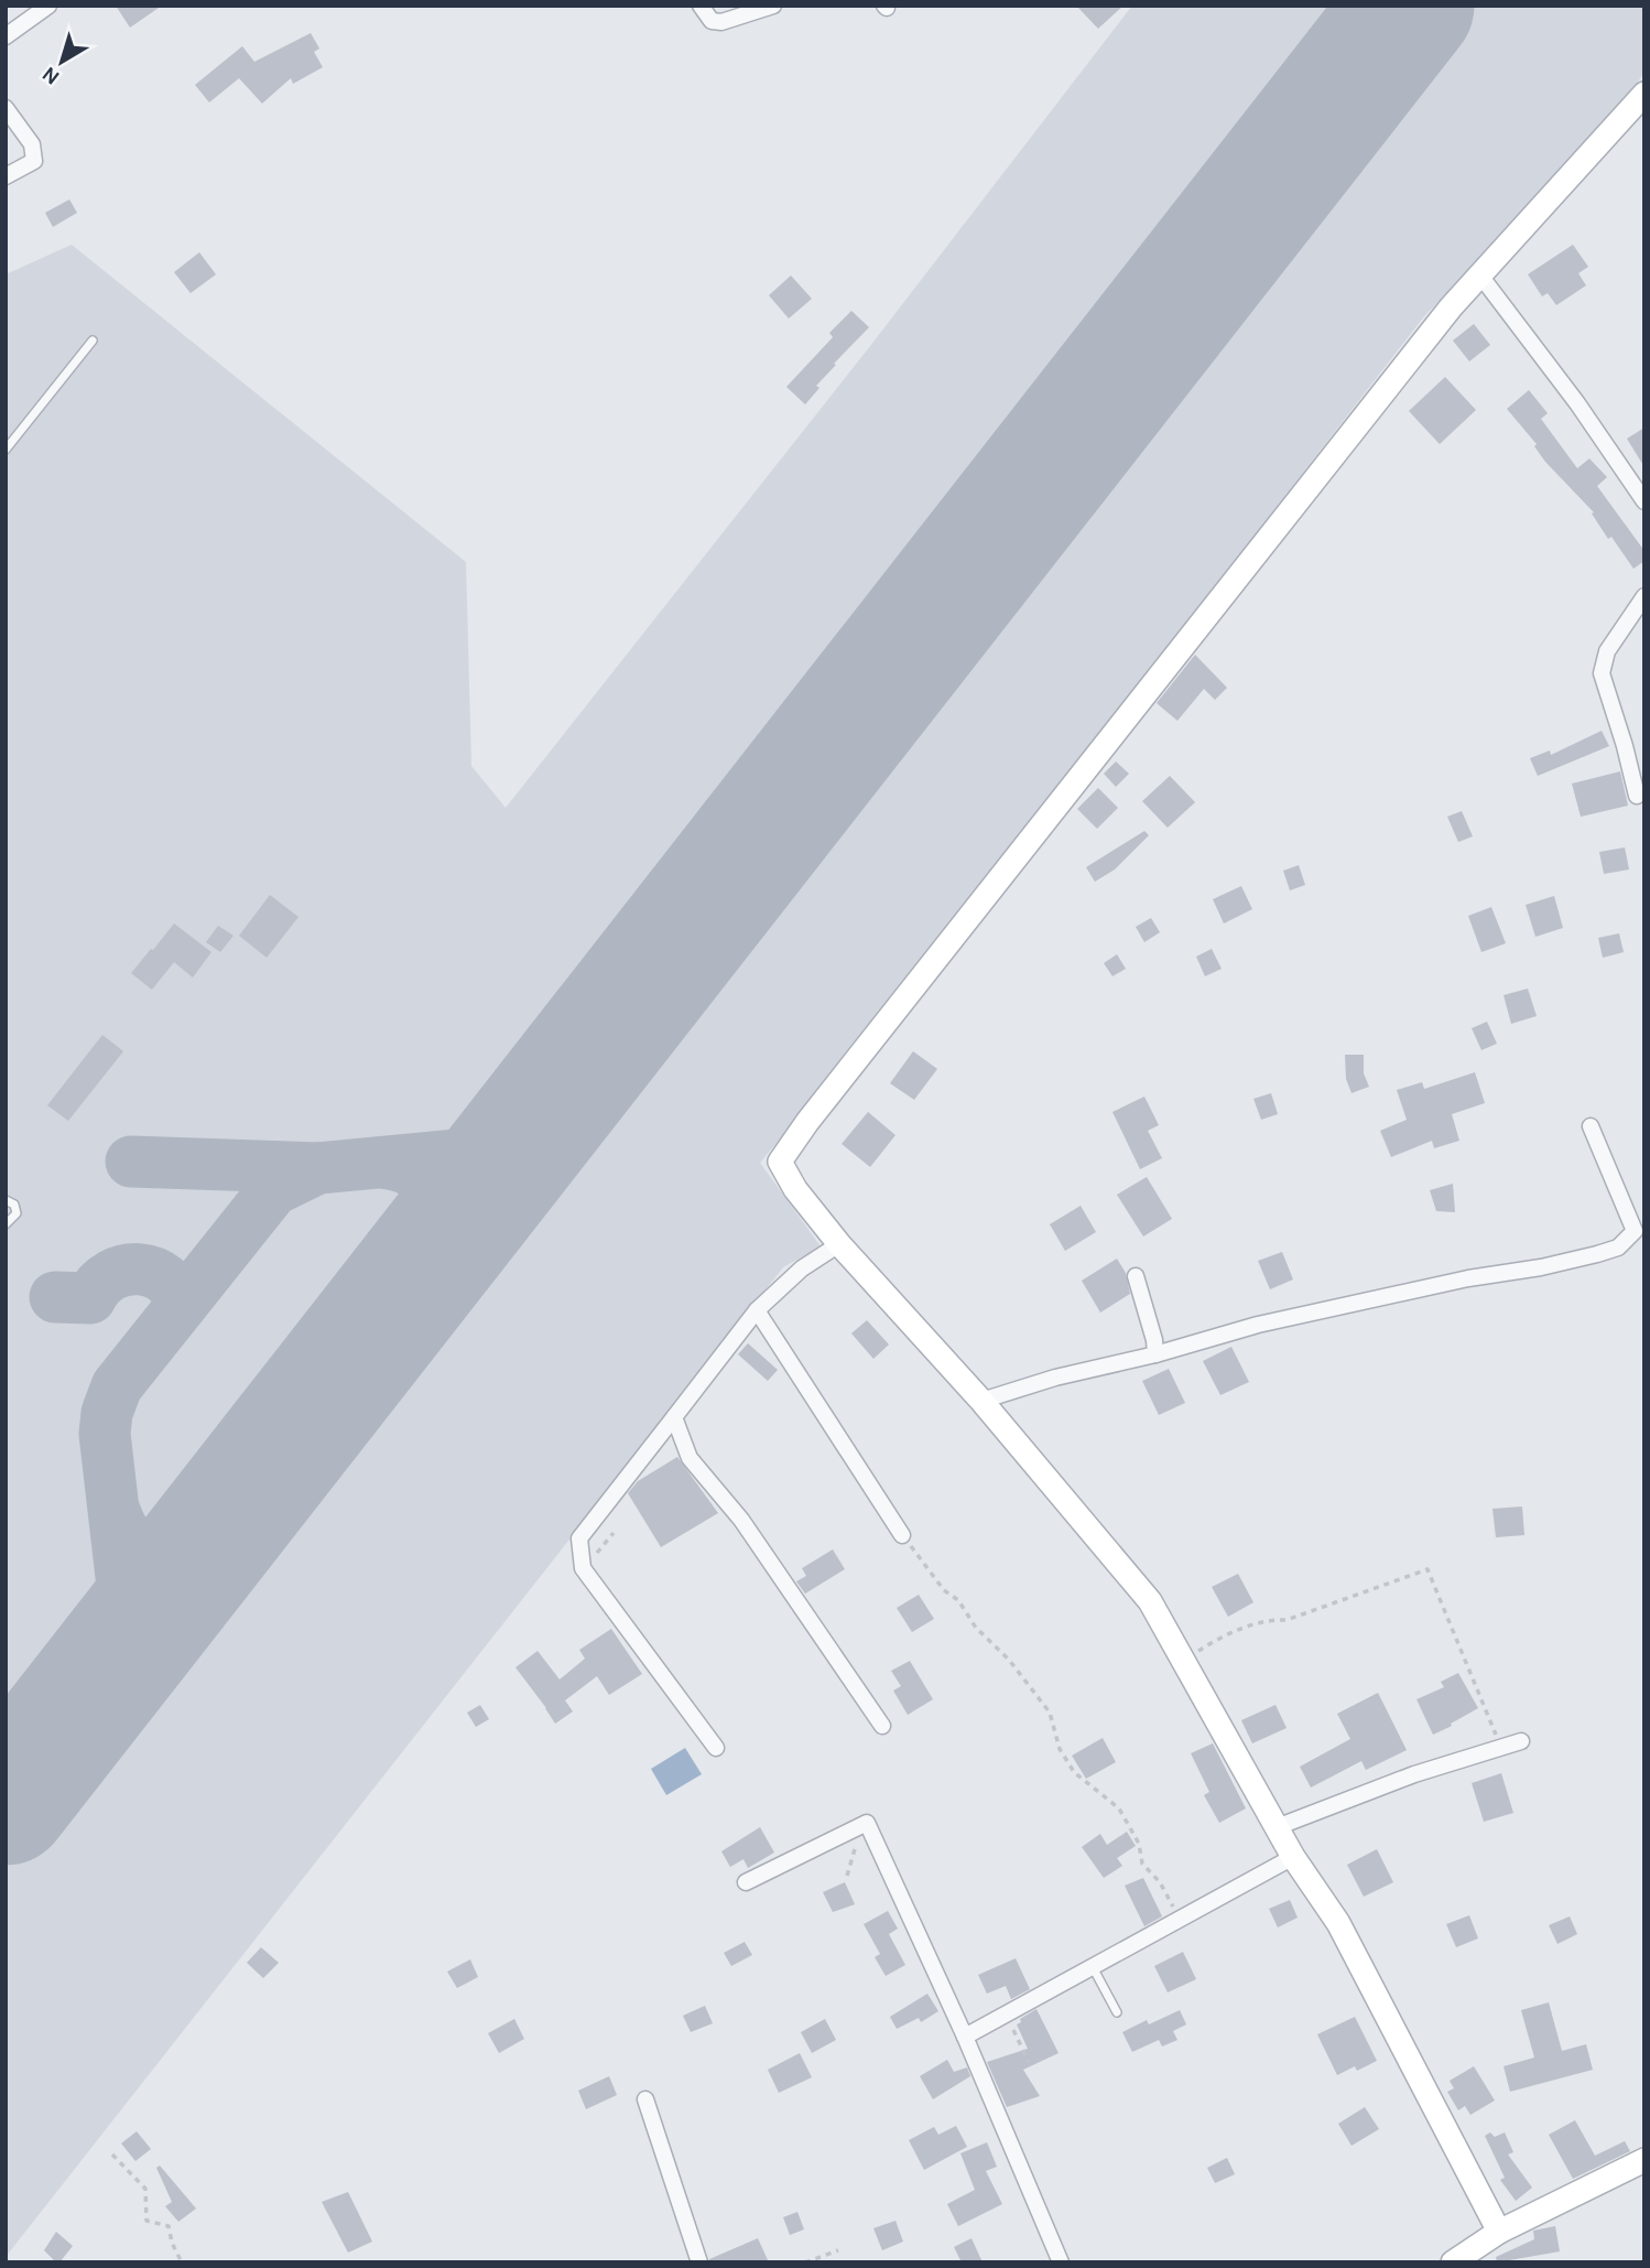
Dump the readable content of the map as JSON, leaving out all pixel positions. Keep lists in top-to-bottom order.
{
  "north": "bottom left"
}
